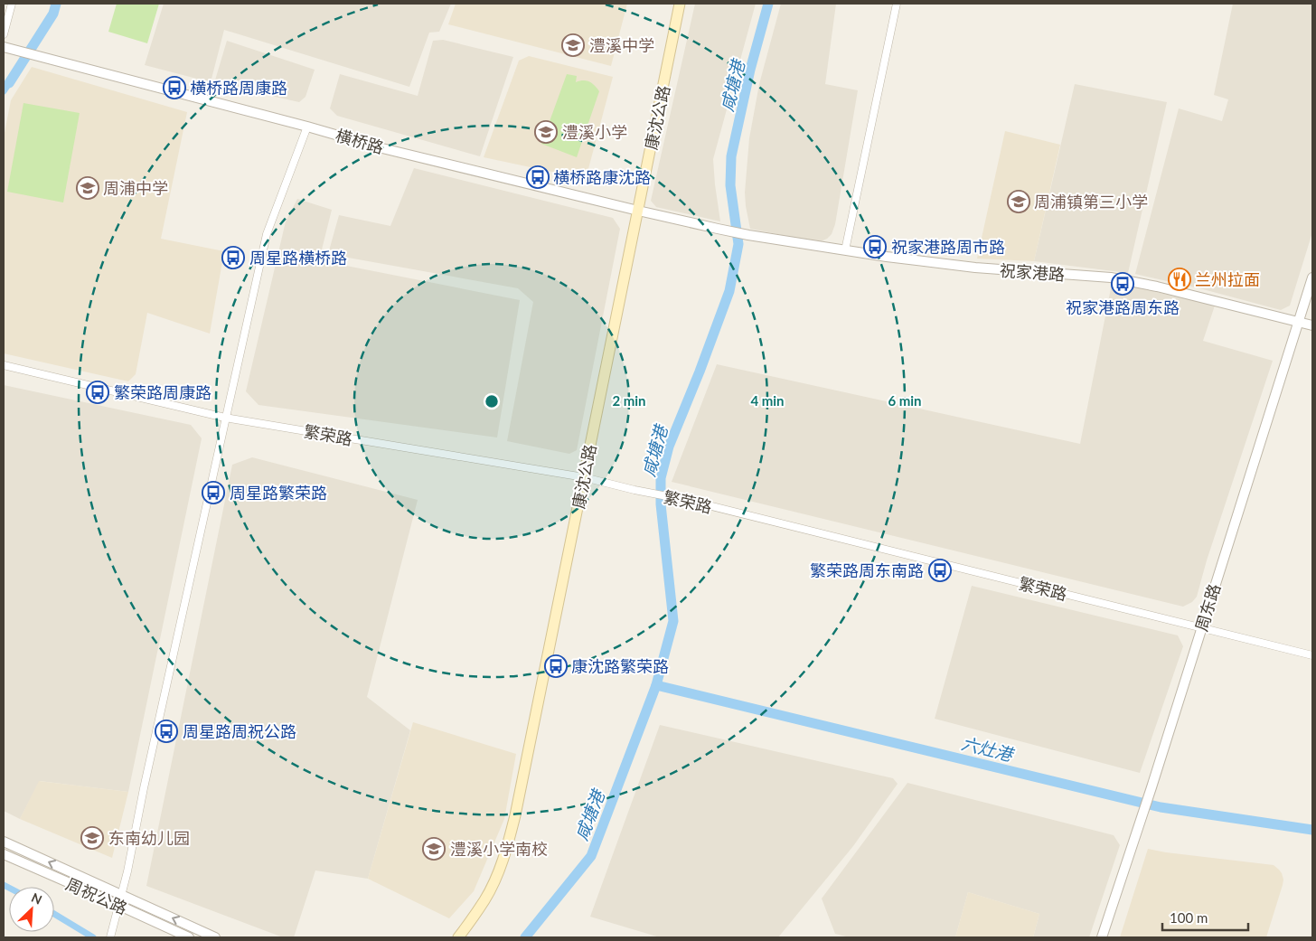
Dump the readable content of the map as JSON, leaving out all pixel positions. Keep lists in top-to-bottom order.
{
  "streets": {
    "main road": ["康沈公路"],
    "street": [
      "横桥路",
      "祝家港路",
      "繁荣路",
      "周东路",
      "周祝公路"
    ]
  },
  "crossings": [
    ["康沈公路", "横桥路"],
    ["康沈公路", "繁荣路"],
    ["横桥路", "祝家港路"],
    ["祝家港路", "周东路"],
    ["繁荣路", "周东路"]
  ],
  "water": ["咸塘港", "六灶港"],
  "places": {
    "school or university": [
      "澧溪中学",
      "澧溪小学",
      "周浦中学",
      "周浦镇第三小学",
      "东南幼儿园",
      "澧溪小学南校"
    ],
    "bus stop": [
      "横桥路周康路",
      "横桥路康沈路",
      "祝家港路周市路",
      "周星路横桥路",
      "祝家港路周东路",
      "繁荣路周康路",
      "周星路繁荣路",
      "繁荣路周东南路",
      "康沈路繁荣路",
      "周星路周祝公路"
    ],
    "restaurant": ["兰州拉面"]
  },
  "scale_bar": "100 m",
  "north": "top right",
  "rings": ["2 min", "4 min", "6 min"]
}
